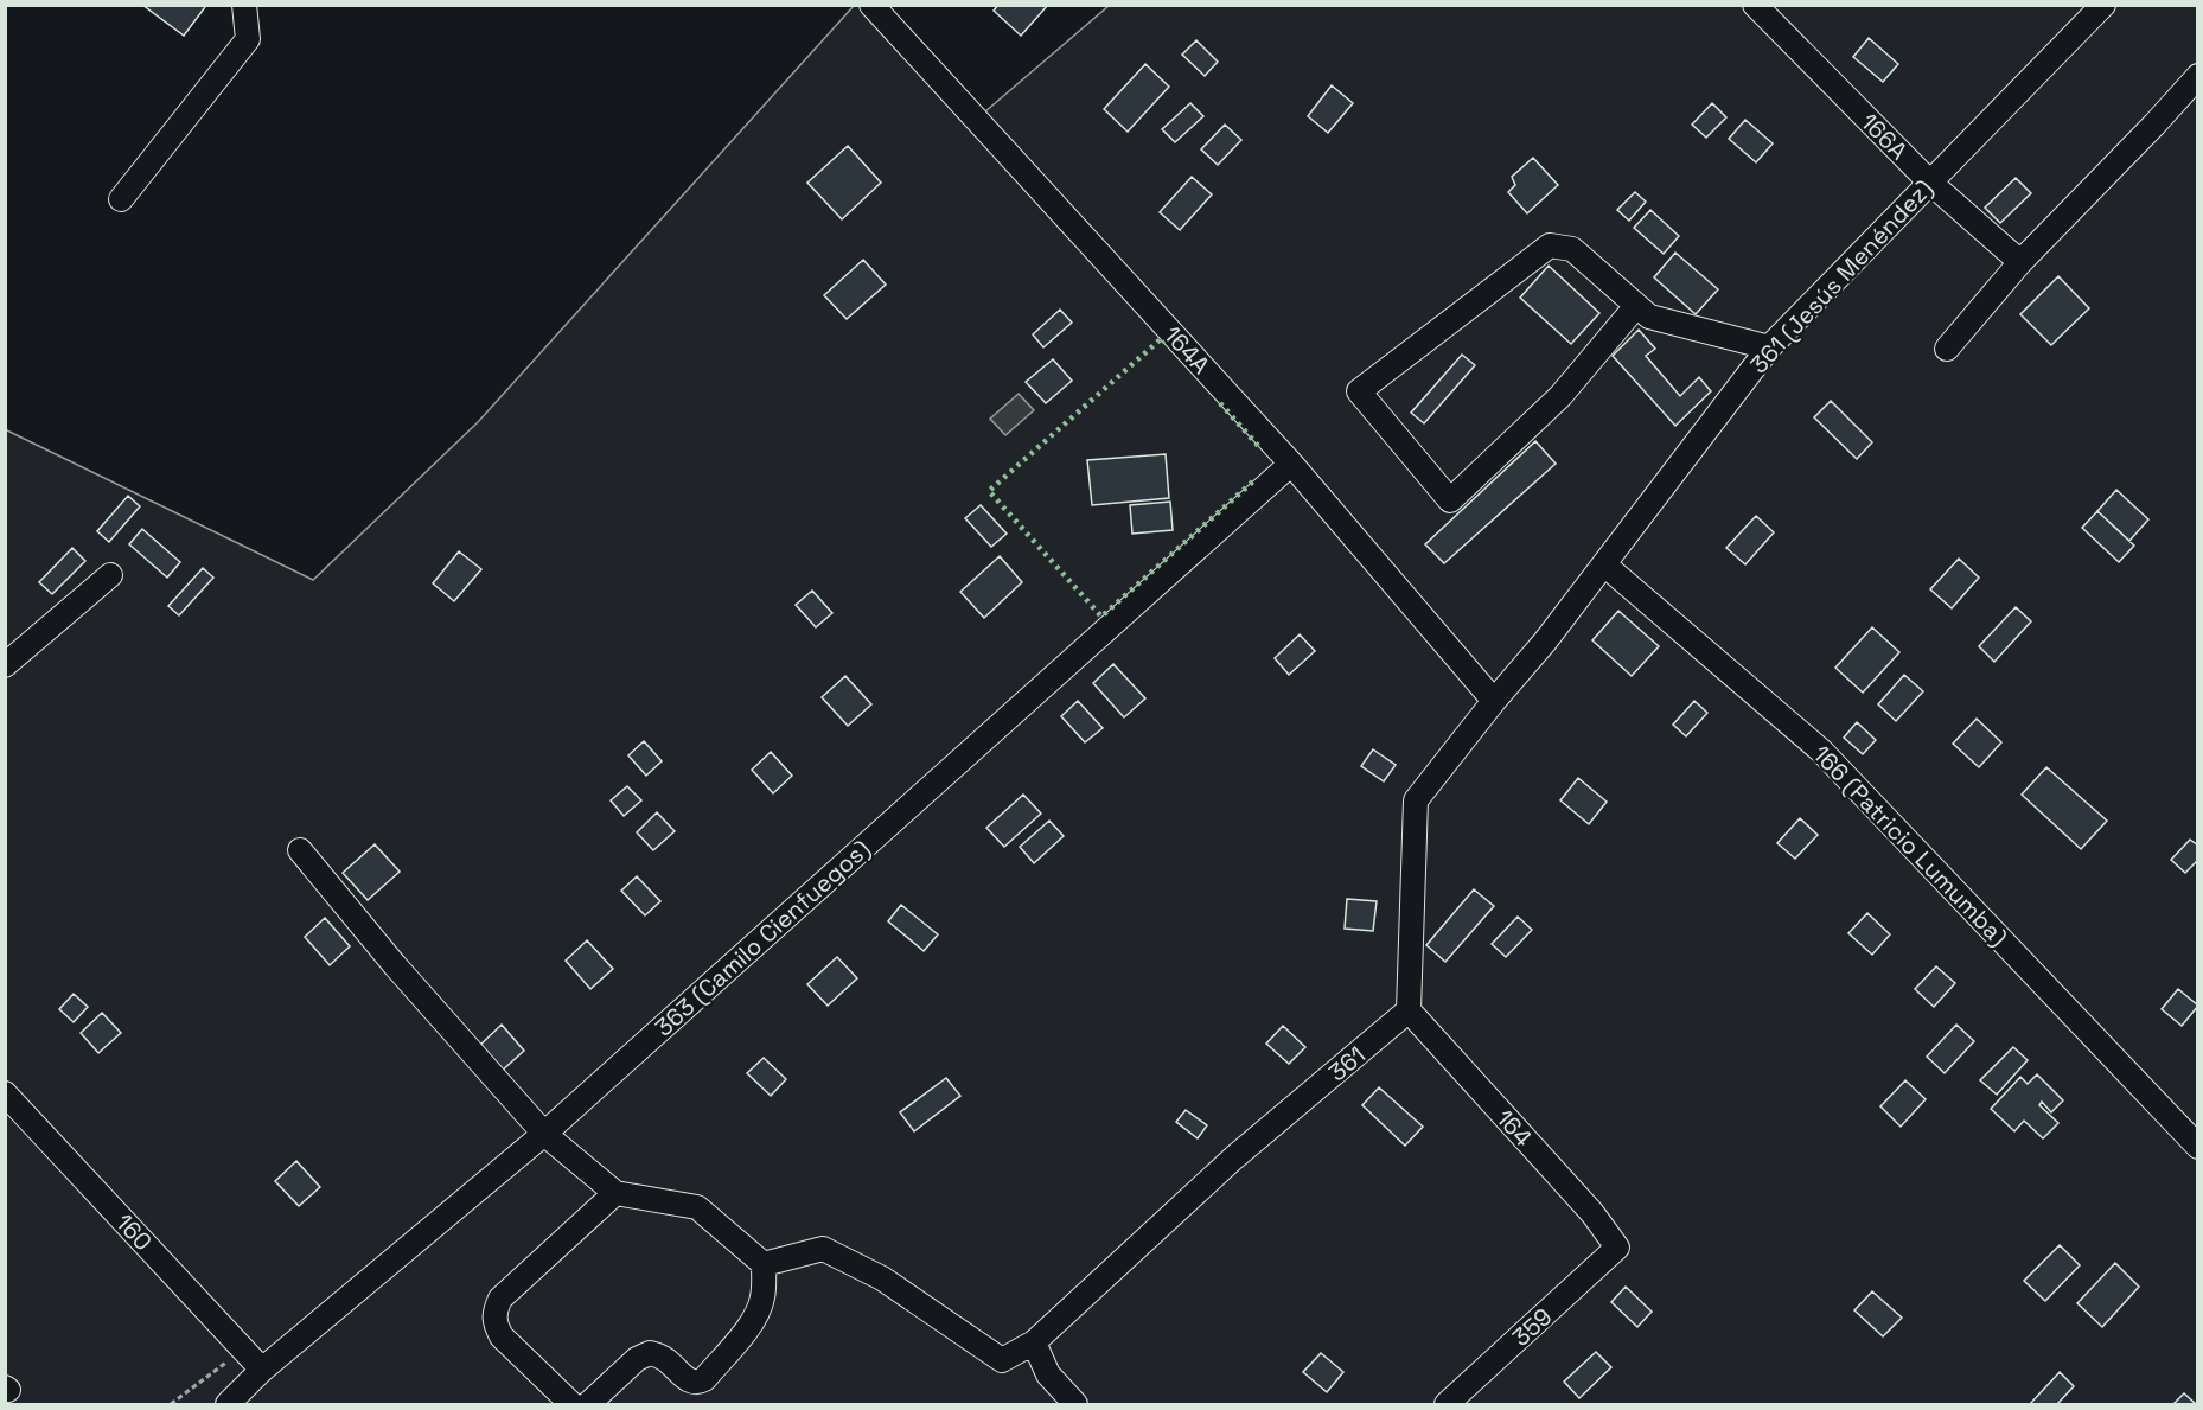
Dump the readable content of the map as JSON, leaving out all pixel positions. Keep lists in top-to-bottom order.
{
  "streets": {
    "street": [
      "166A",
      "361 (Jesús Menéndez)",
      "164A",
      "166 (Patricio Lumumba)",
      "363 (Camilo Cienfuegos)",
      "361",
      "164",
      "160",
      "359"
    ]
  },
  "crossings": [
    ["166A", "361 (Jesús Menéndez)"],
    ["361 (Jesús Menéndez)", "164A"],
    ["361 (Jesús Menéndez)", "166 (Patricio Lumumba)"],
    ["164A", "363 (Camilo Cienfuegos)"],
    ["363 (Camilo Cienfuegos)", "160"],
    ["361", "164"],
    ["164", "359"]
  ]
}
